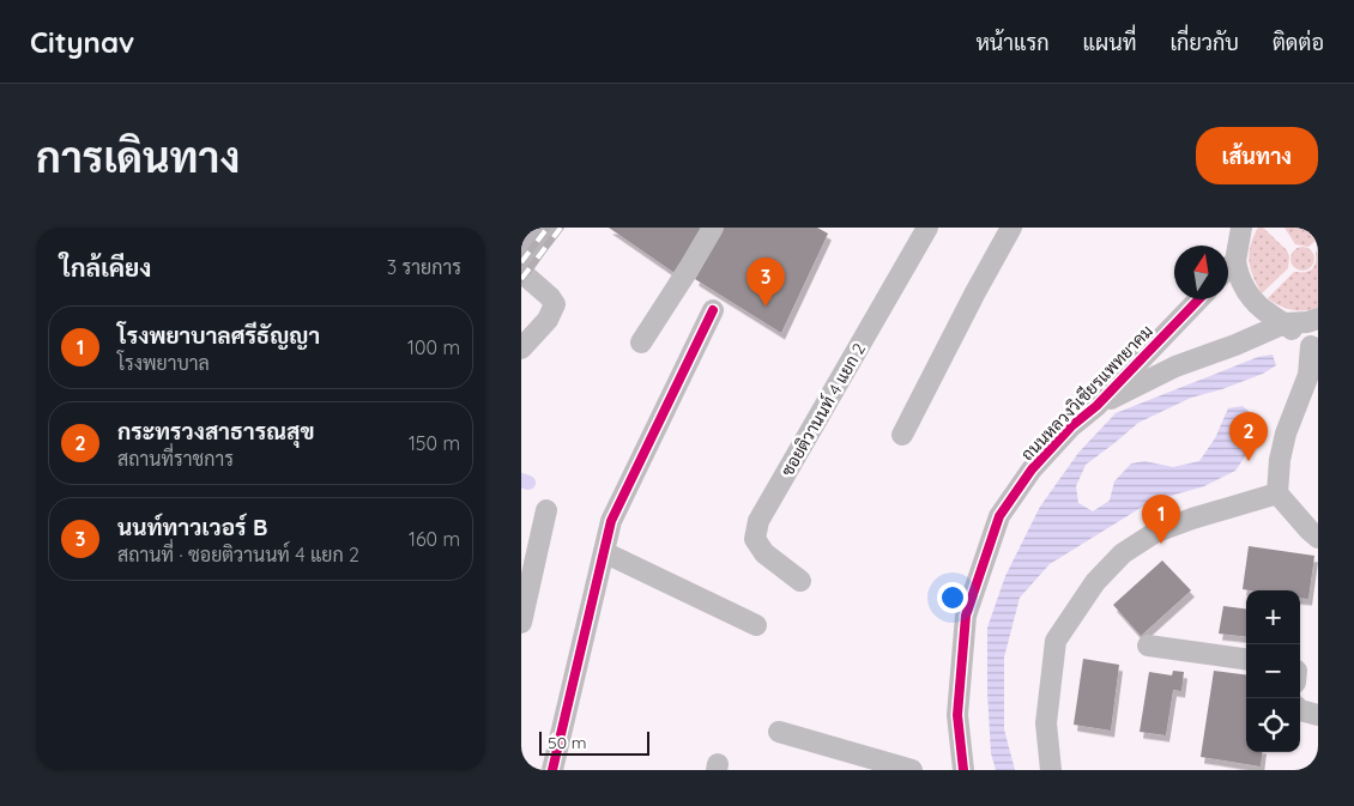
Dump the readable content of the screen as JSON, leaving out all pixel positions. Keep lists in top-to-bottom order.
{
  "streets": {
    "street": ["ถนนหลวงวิเชียรแพทยาคม", "ซอยติวานนท์ 4 แยก 2"]
  },
  "scale_bar": "50 m",
  "north": "top",
  "page": {
    "header": "Citynav",
    "nav": [
      "หน้าแรก",
      "แผนที่",
      "เกี่ยวกับ",
      "ติดต่อ"
    ],
    "buttons": "เส้นทาง",
    "title": "การเดินทาง",
    "heading": ["ใกล้เคียง", "3 รายการ"],
    "pins": ["3", "2", "1"],
    "list": [
      {
        "mark": "1",
        "name": "โรงพยาบาลศรีธัญญา",
        "note": "โรงพยาบาล",
        "value": "100 m"
      },
      {
        "mark": "2",
        "name": "กระทรวงสาธารณสุข",
        "note": "สถานที่ราชการ",
        "value": "150 m"
      },
      {
        "mark": "3",
        "name": "นนท์ทาวเวอร์ B",
        "note": "สถานที่ · ซอยติวานนท์ 4 แยก 2",
        "value": "160 m"
      }
    ],
    "map_buttons": ["+", "−"],
    "scale": "50 m"
  }
}
